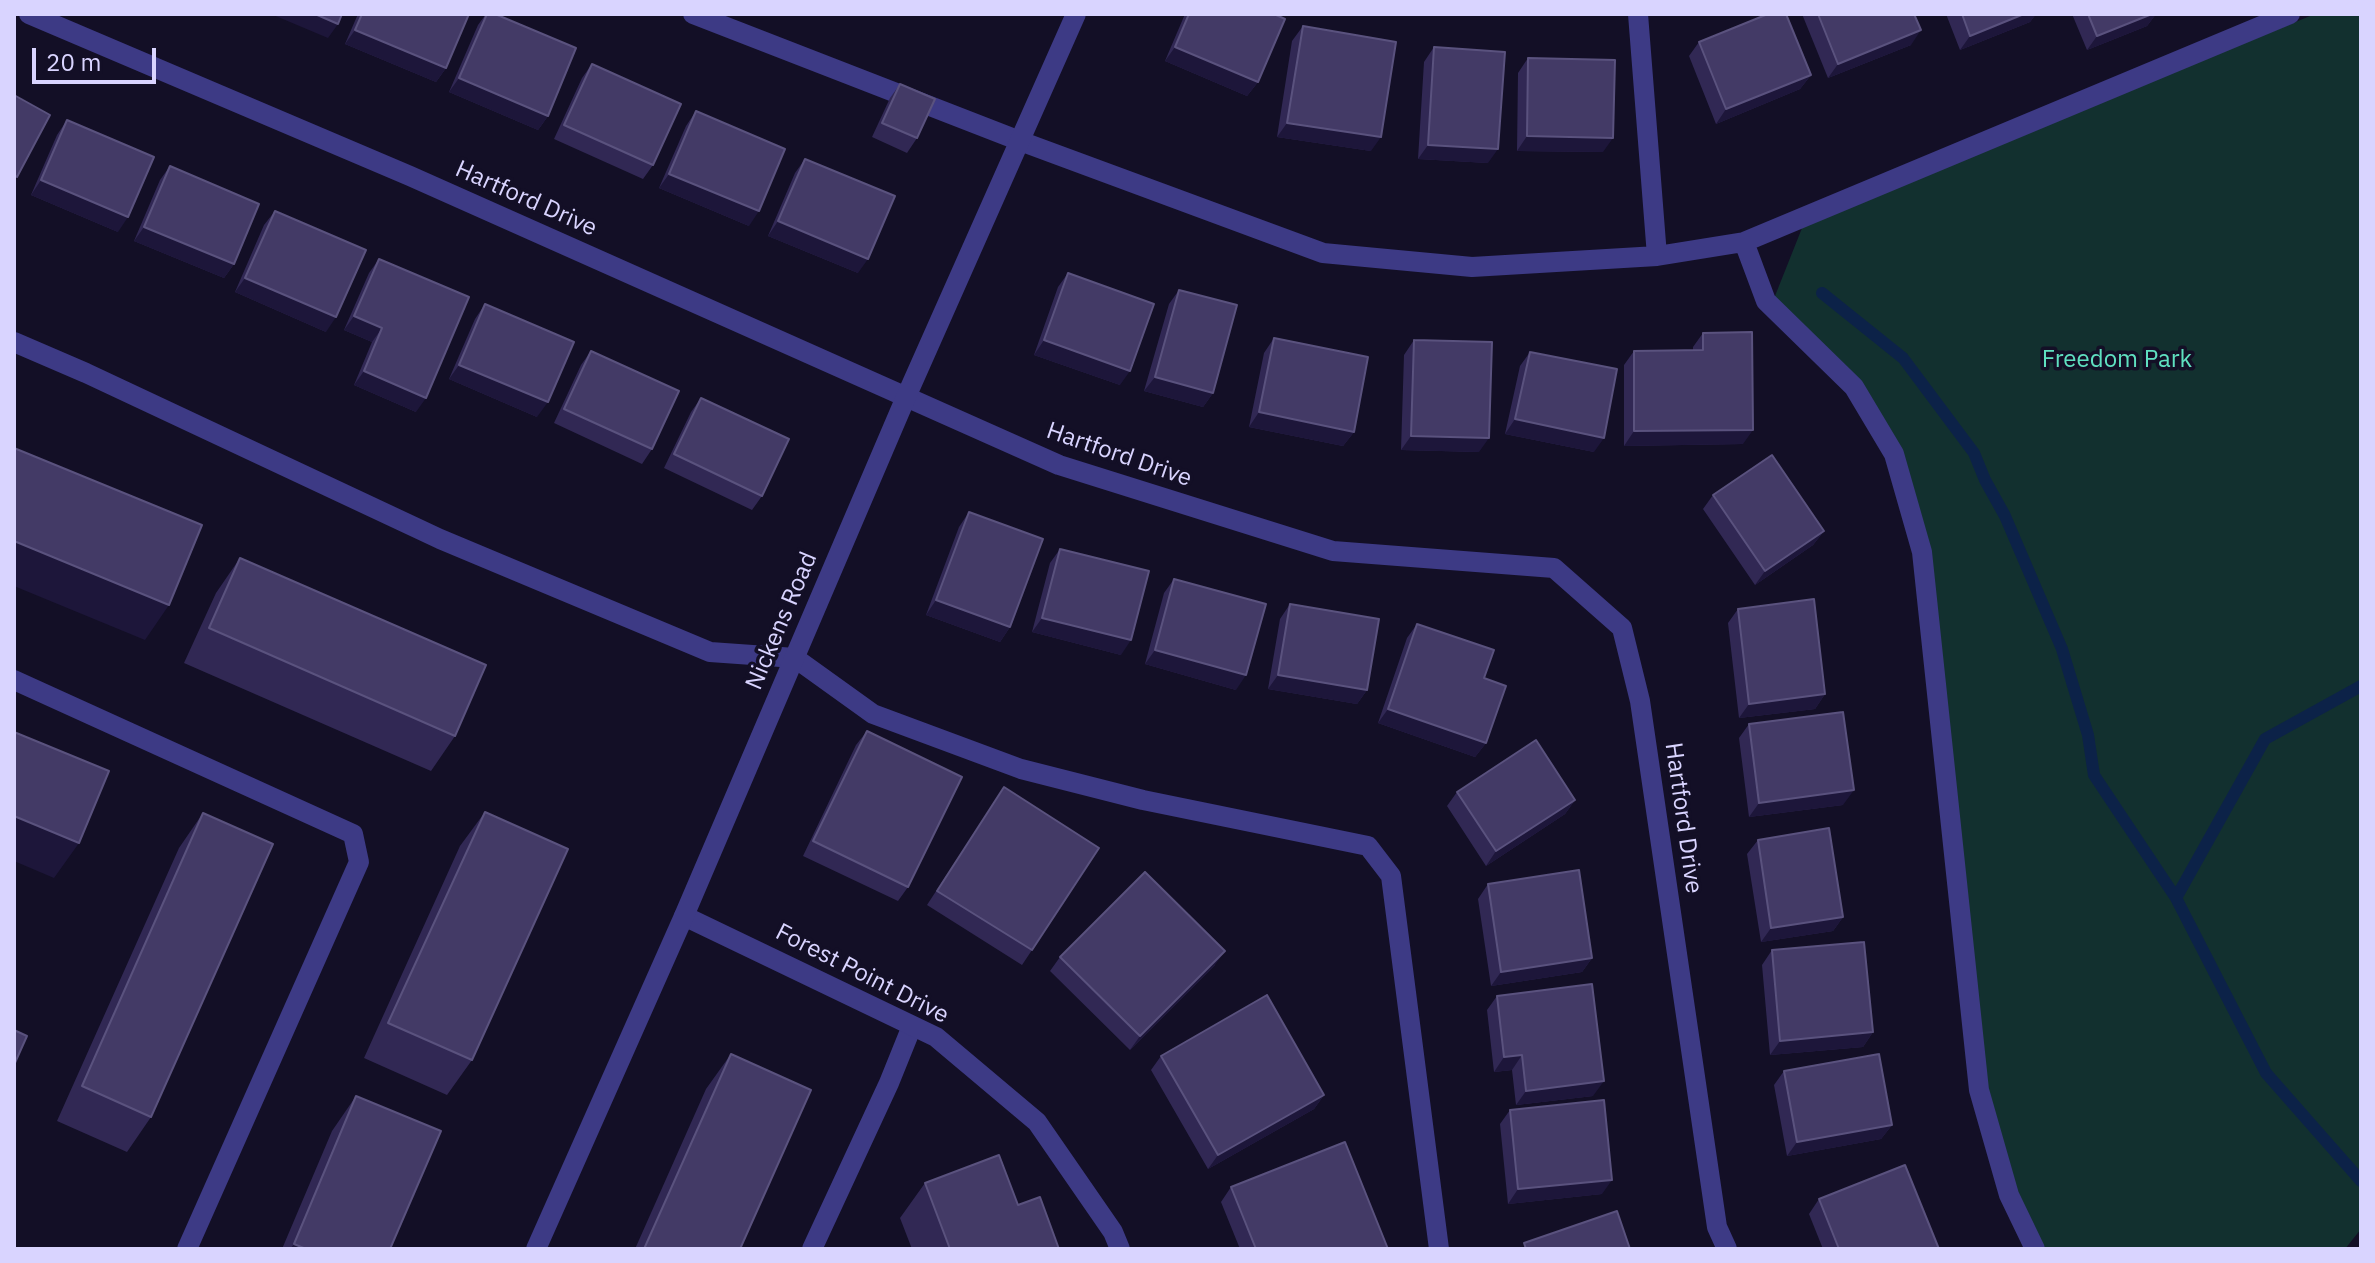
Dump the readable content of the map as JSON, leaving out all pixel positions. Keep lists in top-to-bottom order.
{
  "streets": {
    "street": ["Hartford Drive", "Nickens Road", "Forest Point Drive"]
  },
  "crossings": [
    ["Hartford Drive", "Nickens Road"],
    ["Nickens Road", "Forest Point Drive"]
  ],
  "parks": ["Freedom Park"],
  "scale_bar": "20 m"
}
